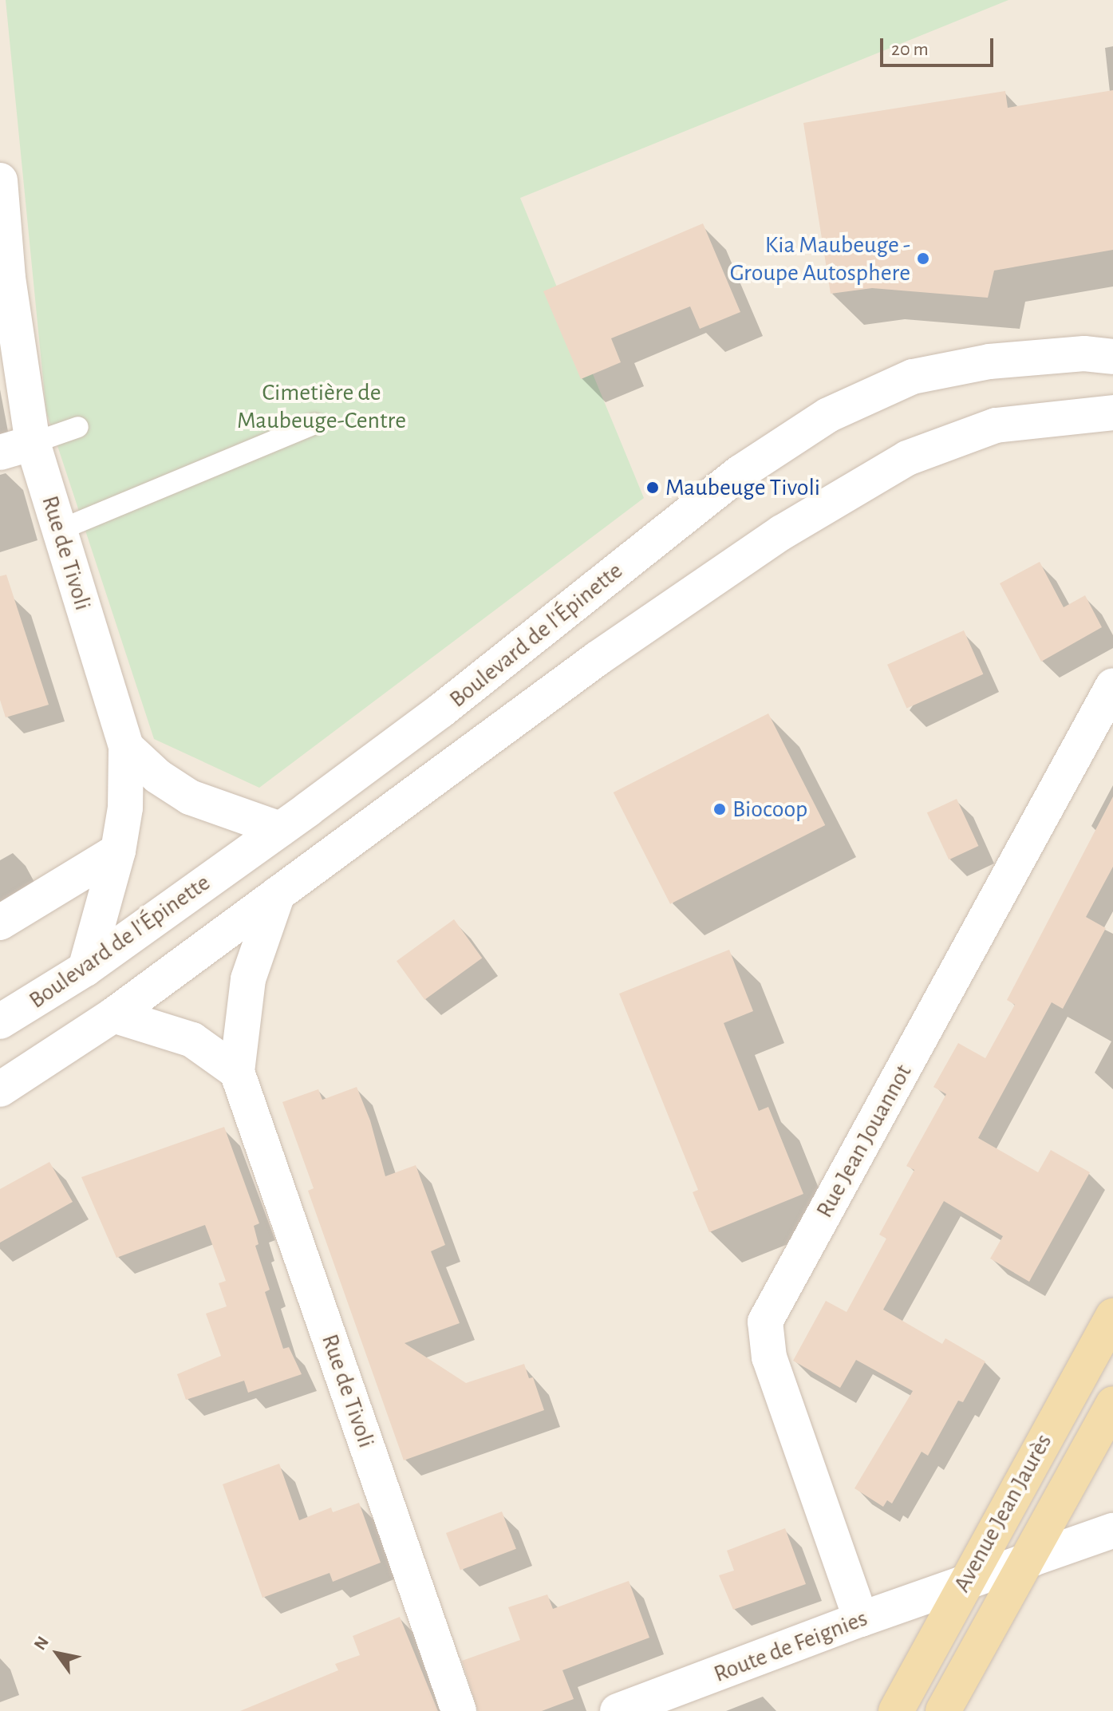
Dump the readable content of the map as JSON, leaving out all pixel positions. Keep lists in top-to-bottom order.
{
  "streets": {
    "main road": ["Avenue Jean Jaurès"],
    "street": [
      "Rue de Tivoli",
      "Boulevard de l'Épinette",
      "Rue Jean Jouannot",
      "Route de Feignies"
    ]
  },
  "crossings": [
    ["Rue Jean Jouannot", "Route de Feignies"],
    ["Avenue Jean Jaurès", "Route de Feignies"]
  ],
  "parks": ["Cimetière de Maubeuge-Centre"],
  "places": ["Kia Maubeuge - Groupe Autosphere", "Maubeuge Tivoli", "Biocoop"],
  "scale_bar": "20 m",
  "north": "top left"
}
